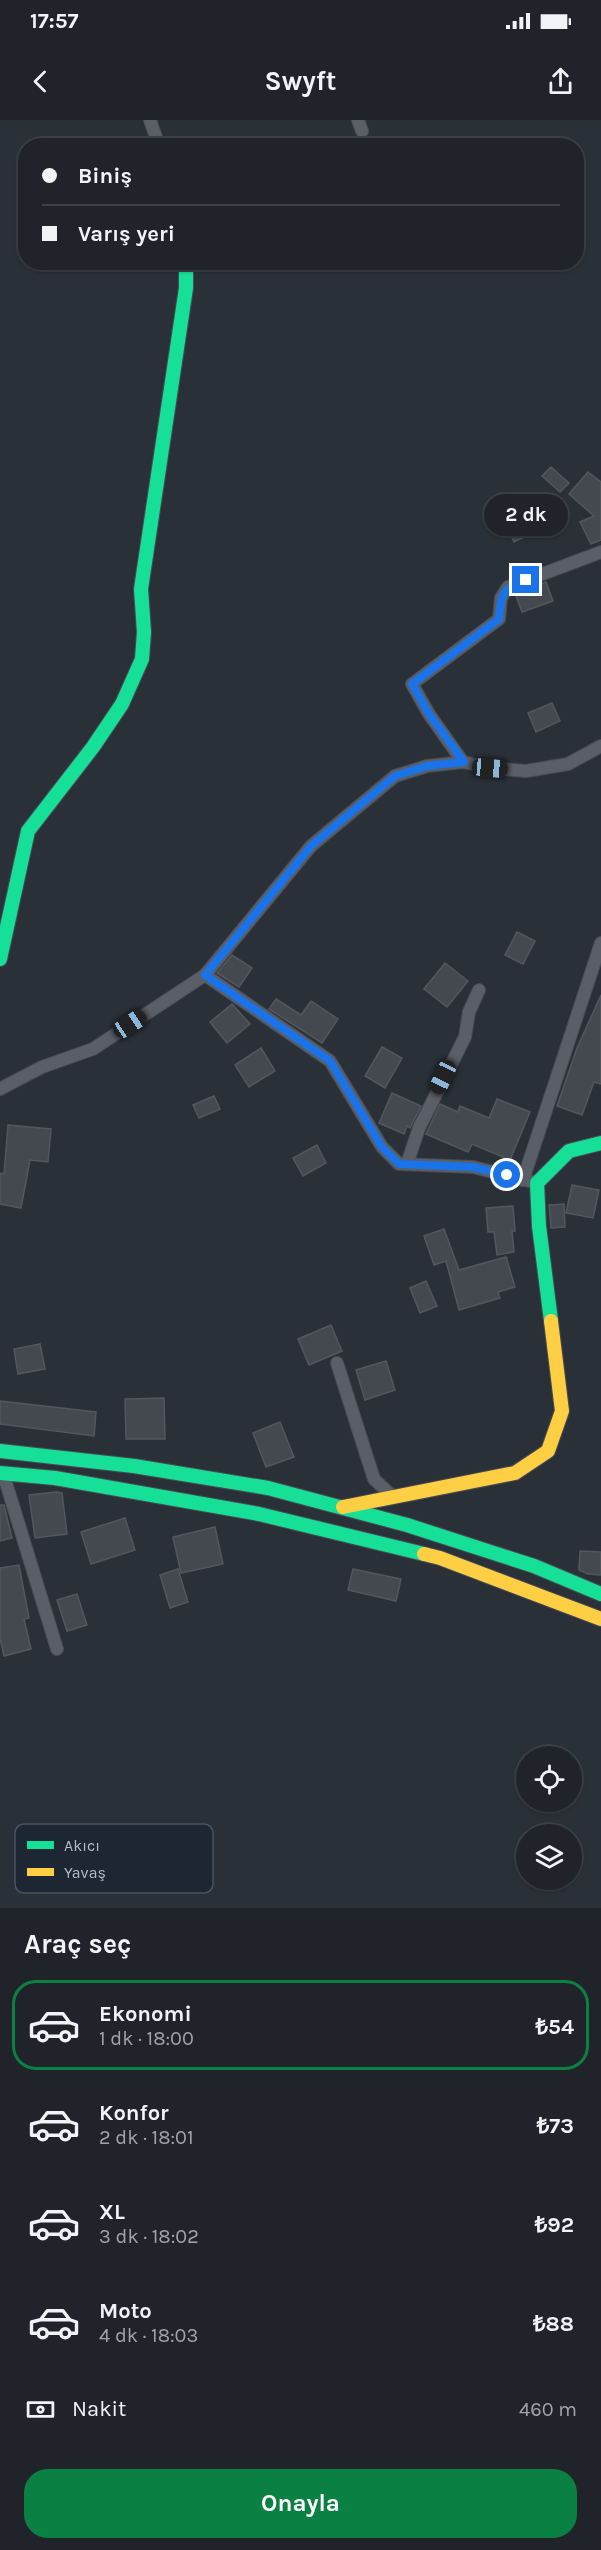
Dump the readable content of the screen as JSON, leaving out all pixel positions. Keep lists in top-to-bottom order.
{
  "legend": ["Akıcı", "Yavaş"],
  "page": {
    "status": "17:57",
    "header": "Swyft",
    "banner": ["Biniş", "Varış yeri"],
    "bubble": "2 dk",
    "heading": "Araç seç",
    "list": [
      {
        "name": "Ekonomi",
        "note": "1 dk · 18:00",
        "value": "₺54"
      },
      {
        "name": "Konfor",
        "note": "2 dk · 18:01",
        "value": "₺73"
      },
      {
        "name": "XL",
        "note": "3 dk · 18:02",
        "value": "₺92"
      },
      {
        "name": "Moto",
        "note": "4 dk · 18:03",
        "value": "₺88"
      }
    ],
    "pay": ["Nakit", "460 m"],
    "buttons": "Onayla"
  }
}
